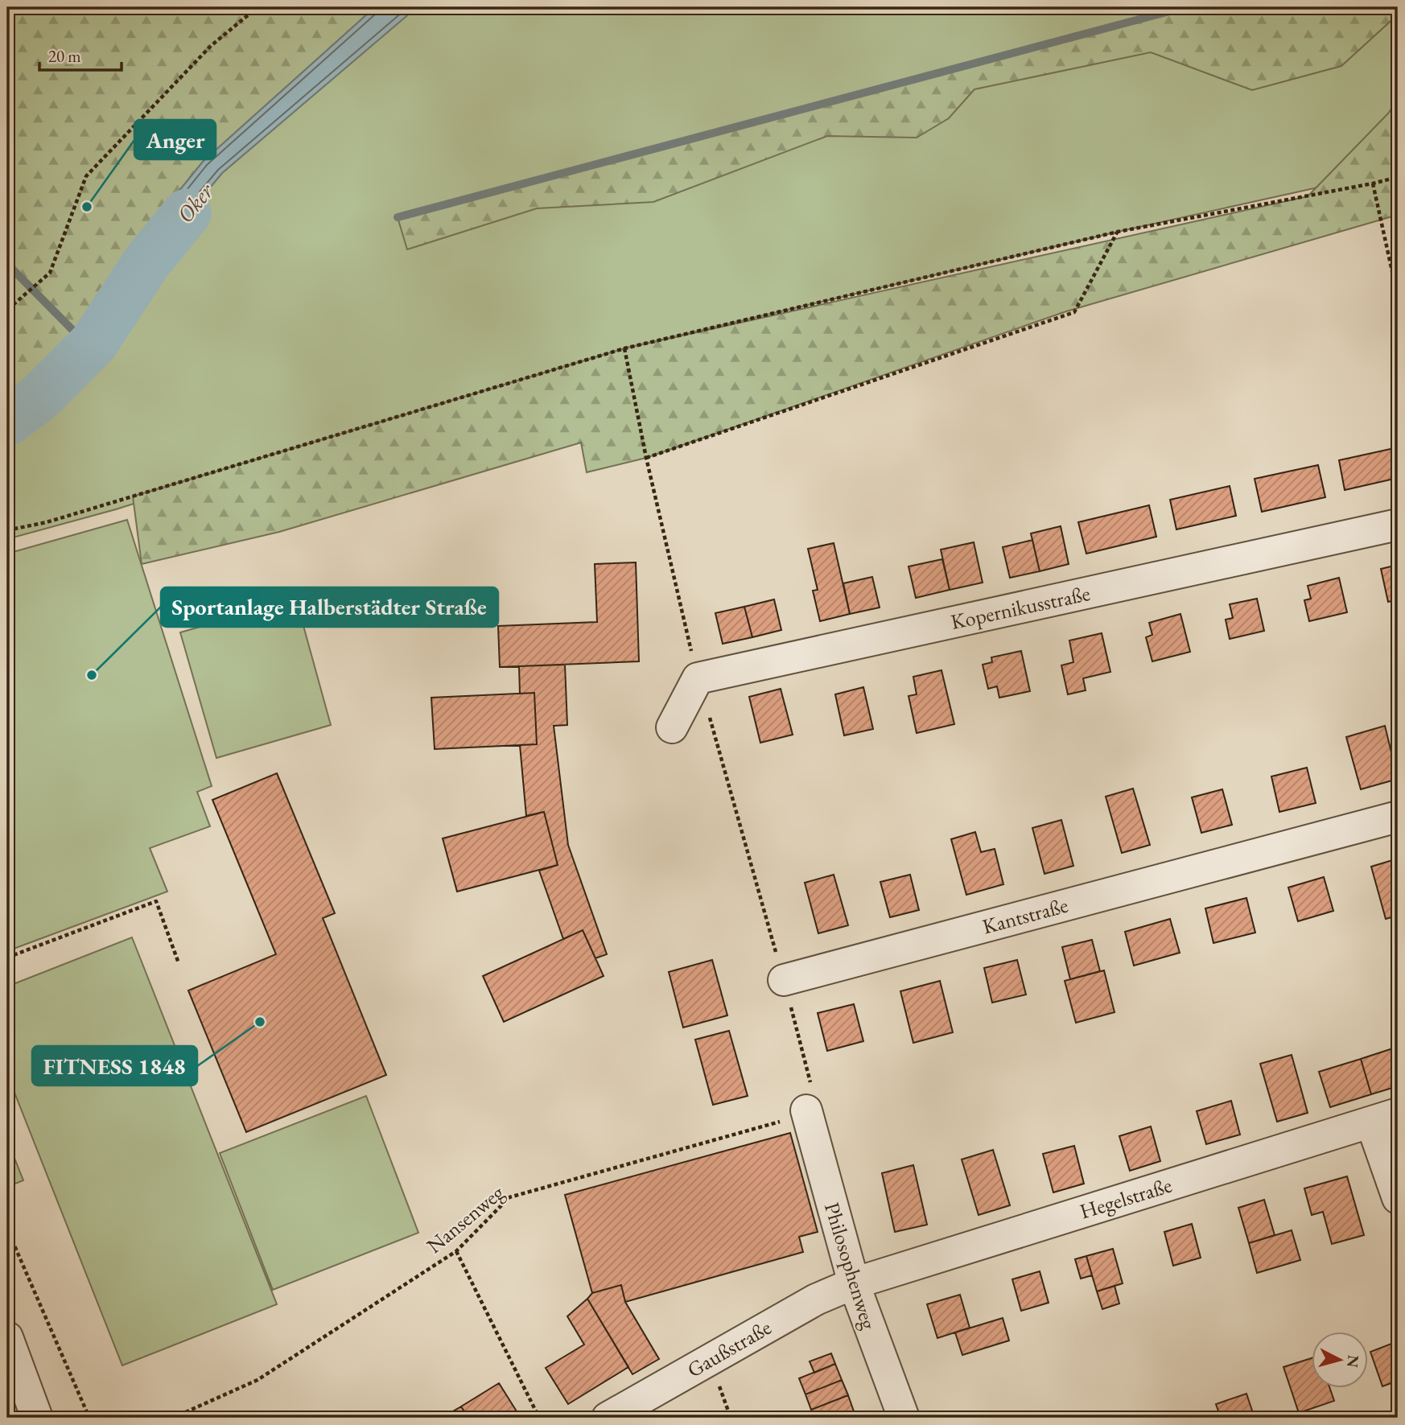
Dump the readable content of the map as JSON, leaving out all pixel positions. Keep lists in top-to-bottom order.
{
  "streets": {
    "street": [
      "Kopernikusstraße",
      "Kantstraße",
      "Hegelstraße",
      "Philosophenweg",
      "Gaußstraße"
    ],
    "path": ["Nansenweg"]
  },
  "crossings": [
    ["Hegelstraße", "Philosophenweg"],
    ["Hegelstraße", "Gaußstraße"],
    ["Nansenweg", "Philosophenweg"],
    ["Philosophenweg", "Gaußstraße"]
  ],
  "water": ["Oker"],
  "places": ["Anger", "Sportanlage Halberstädter Straße", "FITNESS 1848"],
  "scale_bar": "20 m",
  "north": "right"
}
